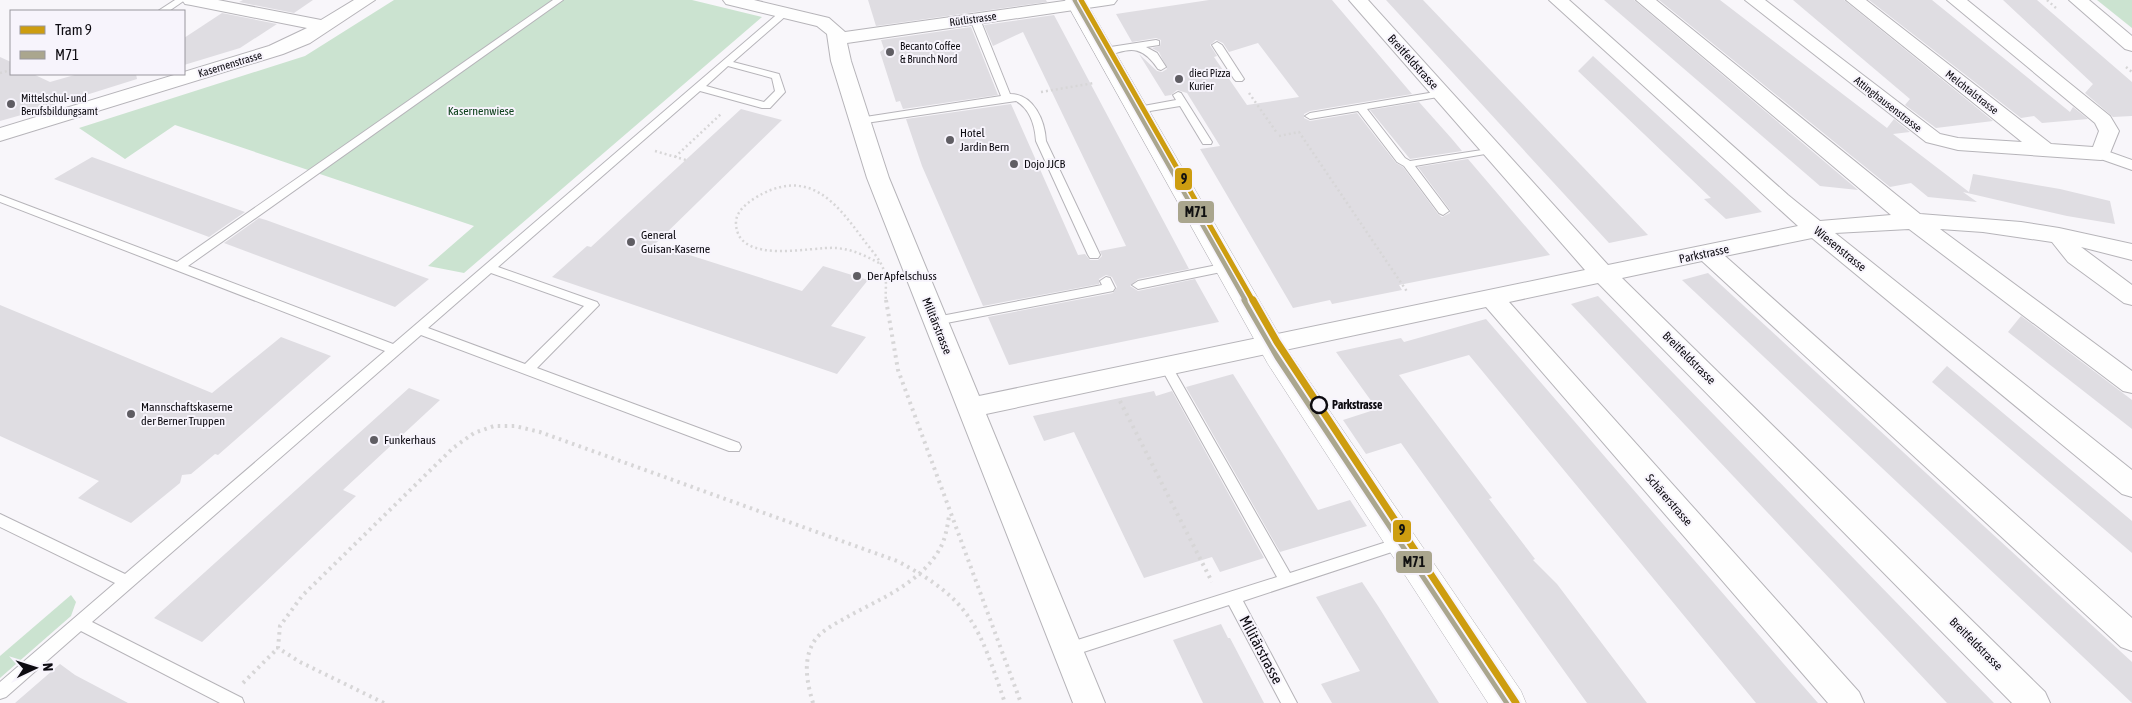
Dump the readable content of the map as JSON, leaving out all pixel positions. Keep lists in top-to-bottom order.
{
  "streets": {
    "street": [
      "Rütlistrasse",
      "Breitfeldstrasse",
      "Kasernenstrasse",
      "Melchtalstrasse",
      "Attinghausenstrasse",
      "Wiesenstrasse",
      "Parkstrasse",
      "Militärstrasse",
      "Schärerstrasse"
    ]
  },
  "crossings": [
    ["Rütlistrasse", "Militärstrasse"],
    ["Breitfeldstrasse", "Parkstrasse"],
    ["Melchtalstrasse", "Attinghausenstrasse"],
    ["Wiesenstrasse", "Parkstrasse"],
    ["Parkstrasse", "Militärstrasse"],
    ["Parkstrasse", "Schärerstrasse"]
  ],
  "parks": ["Kasernenwiese"],
  "places": [
    "Becanto Coffee & Brunch Nord",
    "dieci Pizza Kurier",
    "Mittelschul- und Berufsbildungsamt",
    "Hotel Jardin Bern",
    "Dojo JJCB",
    "General Guisan-Kaserne",
    "Der Apfelschuss",
    "Parkstrasse",
    "Mannschaftskaserne der Berner Truppen",
    "Funkerhaus"
  ],
  "lines": ["tram line 9", "transit line M71"],
  "legend": ["Tram 9", "M71"],
  "north": "right"
}
